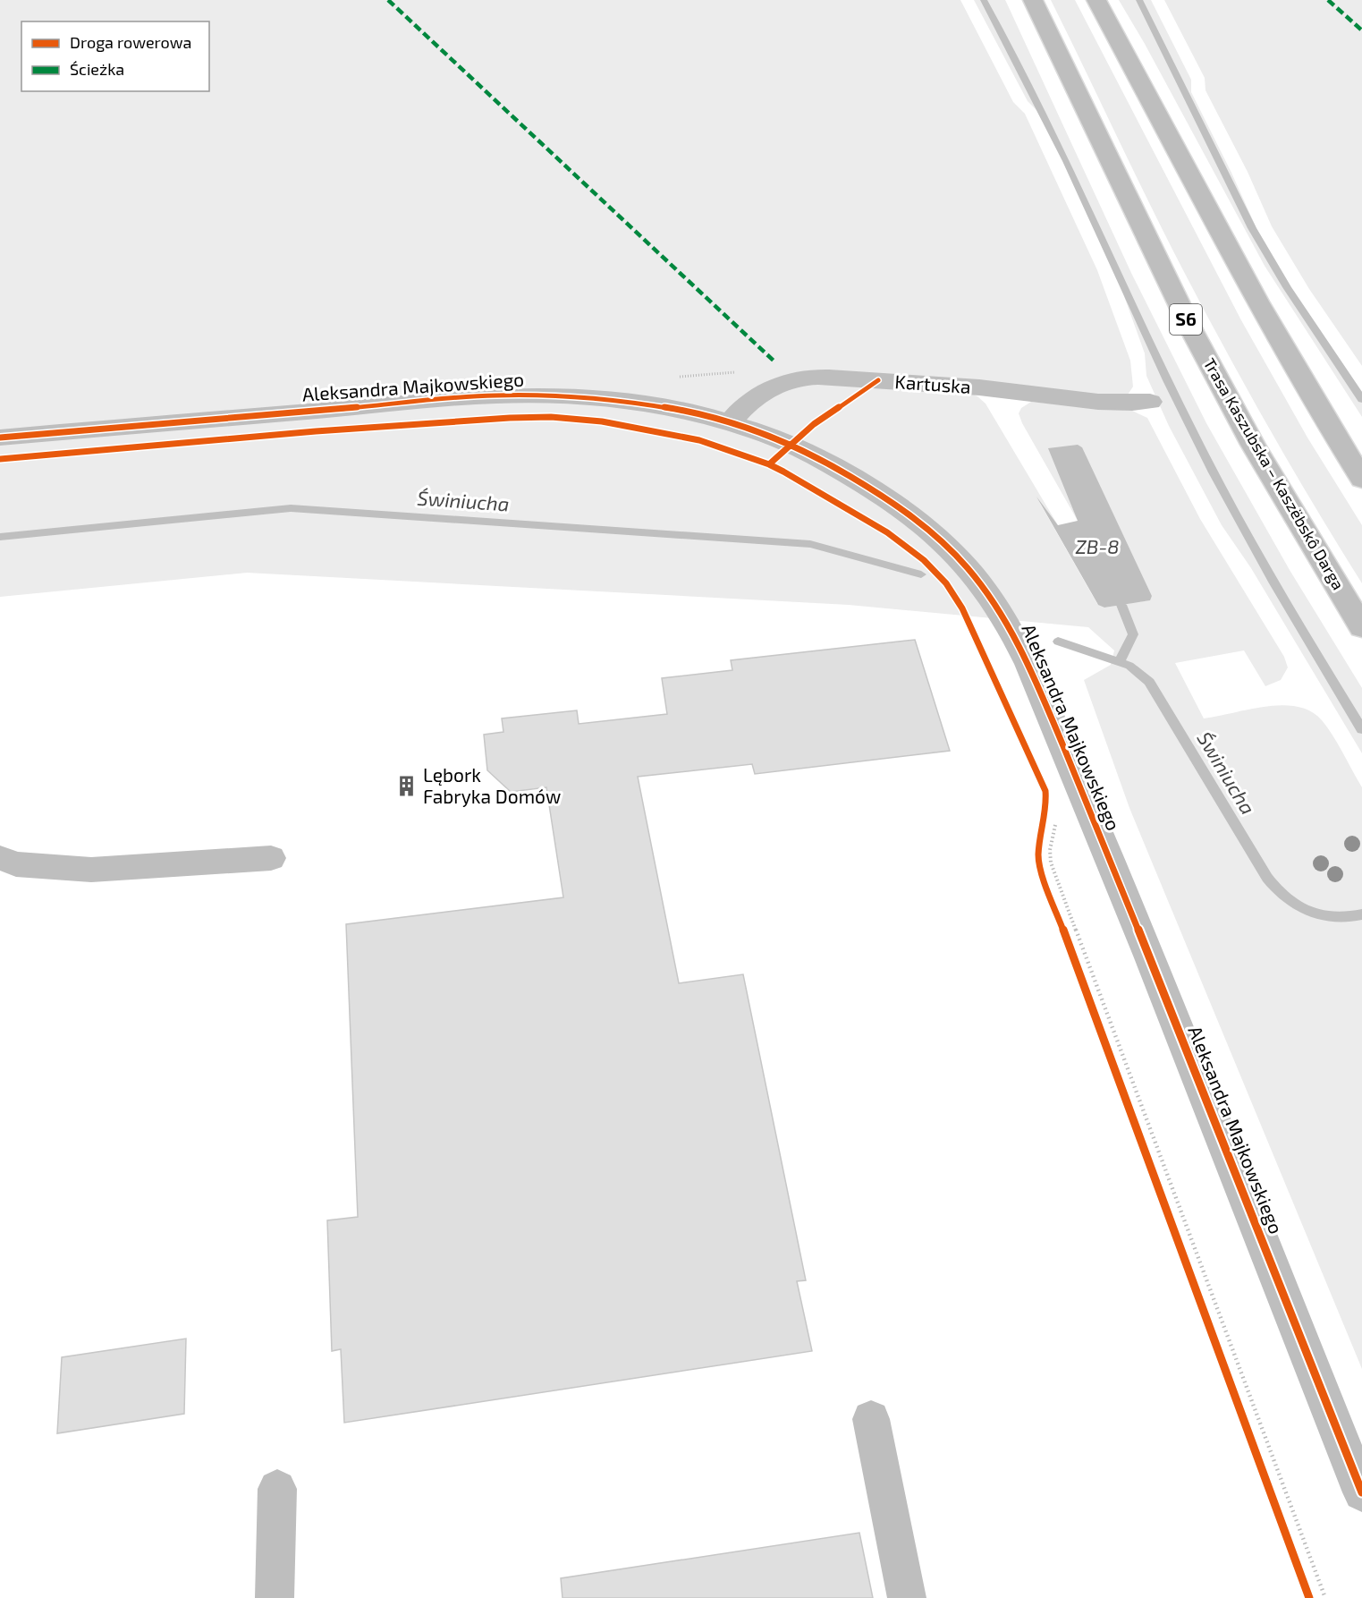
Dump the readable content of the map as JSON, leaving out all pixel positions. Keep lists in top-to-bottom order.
{
  "streets": {
    "main road": [
      "S6",
      "Kartuska",
      "Aleksandra Majkowskiego",
      "Trasa Kaszubska – Kaszëbskô Darga"
    ]
  },
  "crossings": [
    ["Kartuska", "Aleksandra Majkowskiego"]
  ],
  "water": ["Świniucha", "ZB-8"],
  "places": {
    "building": ["Lębork Fabryka Domów"]
  },
  "legend": ["Droga rowerowa", "Ścieżka"]
}
